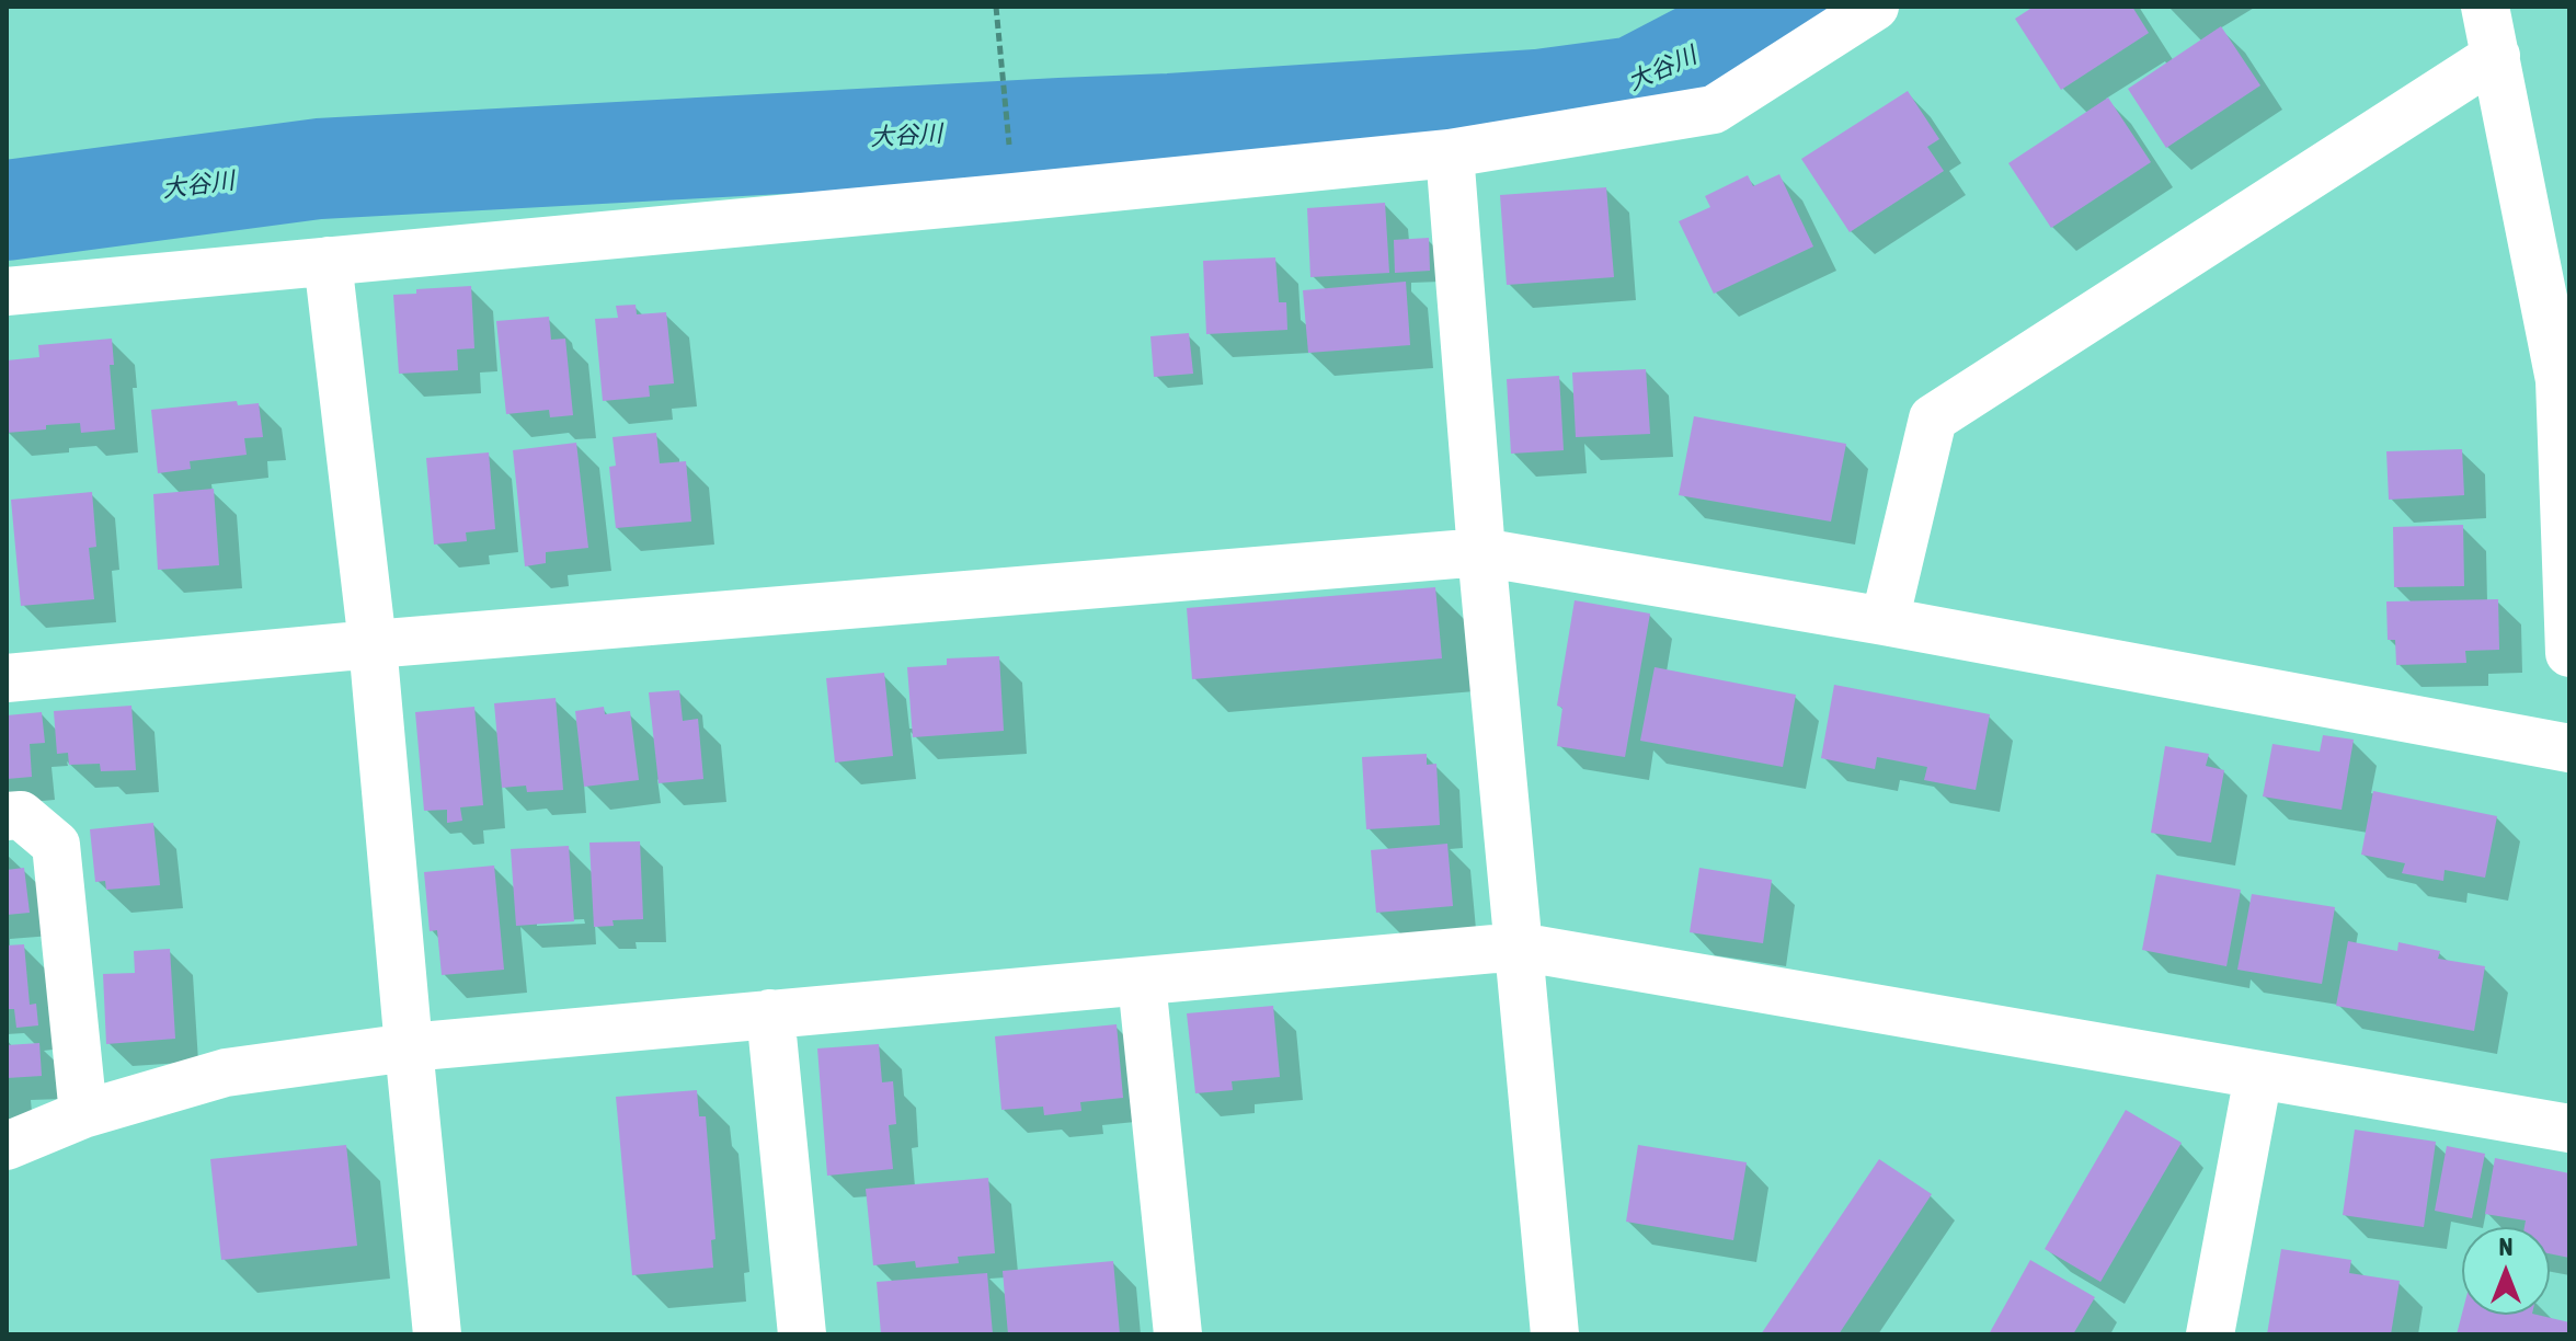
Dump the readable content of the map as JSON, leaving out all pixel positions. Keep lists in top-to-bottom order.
{
  "water": ["大谷川"],
  "north": "top"
}
